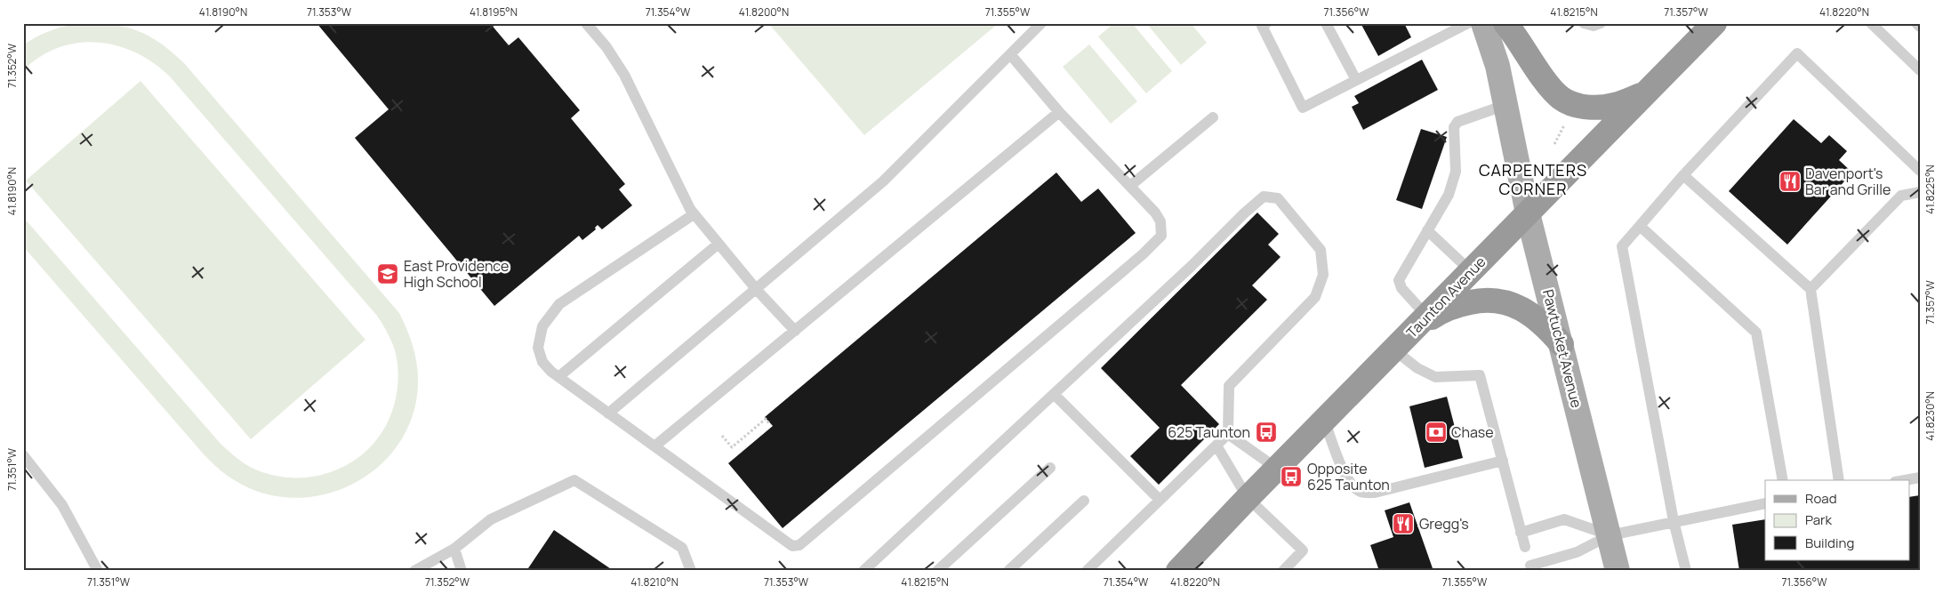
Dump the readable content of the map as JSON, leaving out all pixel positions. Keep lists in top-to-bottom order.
{
  "streets": {
    "highway": ["Taunton Avenue"],
    "main road": ["Pawtucket Avenue"]
  },
  "crossings": [
    ["Taunton Avenue", "Pawtucket Avenue"]
  ],
  "districts": ["CARPENTERS CORNER"],
  "places": {
    "restaurant": ["Davenport's Bar and Grille", "Gregg's"],
    "school or university": ["East Providence High School"],
    "bus stop": ["625 Taunton", "Opposite 625 Taunton"],
    "bank": ["Chase"]
  },
  "legend": ["Road", "Park", "Building"],
  "coordinates": [
    "41.8190°N",
    "71.353°W",
    "41.8195°N",
    "71.354°W",
    "41.8200°N",
    "71.355°W",
    "71.356°W",
    "41.8215°N",
    "71.357°W",
    "41.8220°N",
    "71.352°W",
    "41.8225°N",
    "41.8230°N",
    "71.351°W",
    "41.8210°N"
  ]
}
